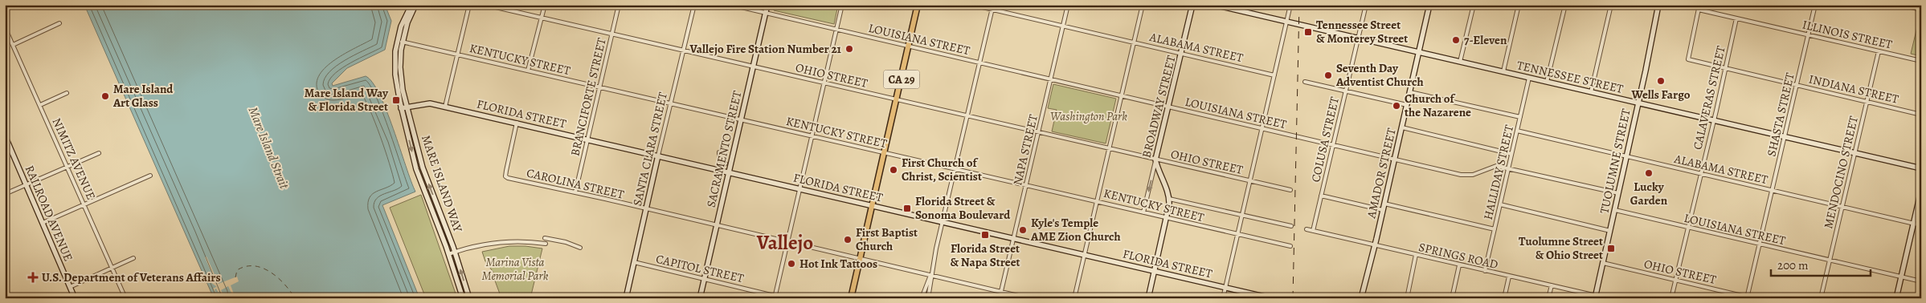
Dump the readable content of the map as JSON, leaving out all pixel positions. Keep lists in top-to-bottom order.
{
  "streets": {
    "main road": [
      "TENNESSEE STREET",
      "CA 29",
      "BROADWAY STREET",
      "FLORIDA STREET",
      "SANTA CLARA STREET",
      "SACRAMENTO STREET",
      "TUOLUMNE STREET",
      "AMADOR STREET",
      "MARE ISLAND WAY",
      "RAILROAD AVENUE"
    ],
    "street": [
      "ILLINOIS STREET",
      "LOUISIANA STREET",
      "ALABAMA STREET",
      "KENTUCKY STREET",
      "OHIO STREET",
      "INDIANA STREET",
      "BRANCIFORTE STREET",
      "CALAVERAS STREET",
      "SHASTA STREET",
      "COLUSA STREET",
      "NAPA STREET",
      "NIMITZ AVENUE",
      "HALLIDAY STREET",
      "MENDOCINO STREET",
      "CAROLINA STREET",
      "SPRINGS ROAD",
      "CAPITOL STREET"
    ]
  },
  "crossings": [
    ["ILLINOIS STREET", "INDIANA STREET"],
    ["ILLINOIS STREET", "CALAVERAS STREET"],
    ["ILLINOIS STREET", "SHASTA STREET"],
    ["ILLINOIS STREET", "MENDOCINO STREET"],
    ["LOUISIANA STREET", "CA 29"],
    ["LOUISIANA STREET", "CALAVERAS STREET"],
    ["LOUISIANA STREET", "BROADWAY STREET"],
    ["LOUISIANA STREET", "SHASTA STREET"],
    ["LOUISIANA STREET", "COLUSA STREET"],
    ["LOUISIANA STREET", "SACRAMENTO STREET"],
    ["LOUISIANA STREET", "NAPA STREET"],
    ["LOUISIANA STREET", "TUOLUMNE STREET"],
    ["LOUISIANA STREET", "HALLIDAY STREET"],
    ["LOUISIANA STREET", "MENDOCINO STREET"],
    ["LOUISIANA STREET", "AMADOR STREET"],
    ["ALABAMA STREET", "CALAVERAS STREET"],
    ["ALABAMA STREET", "BROADWAY STREET"],
    ["ALABAMA STREET", "SHASTA STREET"],
    ["ALABAMA STREET", "NAPA STREET"],
    ["ALABAMA STREET", "TUOLUMNE STREET"],
    ["ALABAMA STREET", "HALLIDAY STREET"],
    ["ALABAMA STREET", "MENDOCINO STREET"],
    ["KENTUCKY STREET", "CA 29"],
    ["KENTUCKY STREET", "BRANCIFORTE STREET"],
    ["KENTUCKY STREET", "BROADWAY STREET"],
    ["KENTUCKY STREET", "SANTA CLARA STREET"],
    ["KENTUCKY STREET", "SACRAMENTO STREET"],
    ["KENTUCKY STREET", "NAPA STREET"],
    ["KENTUCKY STREET", "MARE ISLAND WAY"],
    ["OHIO STREET", "CA 29"],
    ["OHIO STREET", "BRANCIFORTE STREET"],
    ["OHIO STREET", "CALAVERAS STREET"],
    ["OHIO STREET", "BROADWAY STREET"],
    ["OHIO STREET", "SHASTA STREET"],
    ["OHIO STREET", "SANTA CLARA STREET"],
    ["OHIO STREET", "SACRAMENTO STREET"],
    ["OHIO STREET", "NAPA STREET"],
    ["OHIO STREET", "TUOLUMNE STREET"],
    ["TENNESSEE STREET", "CALAVERAS STREET"],
    ["TENNESSEE STREET", "SHASTA STREET"],
    ["TENNESSEE STREET", "COLUSA STREET"],
    ["TENNESSEE STREET", "TUOLUMNE STREET"],
    ["TENNESSEE STREET", "HALLIDAY STREET"],
    ["TENNESSEE STREET", "MENDOCINO STREET"],
    ["TENNESSEE STREET", "AMADOR STREET"],
    ["CA 29", "FLORIDA STREET"],
    ["CA 29", "CAROLINA STREET"],
    ["INDIANA STREET", "CALAVERAS STREET"],
    ["INDIANA STREET", "SHASTA STREET"],
    ["INDIANA STREET", "MENDOCINO STREET"],
    ["BRANCIFORTE STREET", "FLORIDA STREET"],
    ["BRANCIFORTE STREET", "CAROLINA STREET"],
    ["FLORIDA STREET", "SANTA CLARA STREET"],
    ["FLORIDA STREET", "SACRAMENTO STREET"],
    ["FLORIDA STREET", "NAPA STREET"],
    ["FLORIDA STREET", "MARE ISLAND WAY"],
    ["FLORIDA STREET", "CAROLINA STREET"],
    ["COLUSA STREET", "SPRINGS ROAD"],
    ["SANTA CLARA STREET", "CAROLINA STREET"],
    ["SANTA CLARA STREET", "CAPITOL STREET"],
    ["SACRAMENTO STREET", "CAROLINA STREET"],
    ["SACRAMENTO STREET", "CAPITOL STREET"],
    ["NAPA STREET", "CAROLINA STREET"],
    ["TUOLUMNE STREET", "SPRINGS ROAD"],
    ["HALLIDAY STREET", "SPRINGS ROAD"],
    ["AMADOR STREET", "SPRINGS ROAD"]
  ],
  "districts": ["Vallejo"],
  "water": ["Mare Island Strait"],
  "parks": ["Washington Park", "Marina Vista Memorial Park"],
  "places": {
    "transit": [
      "Tennessee Street & Monterey Street",
      "Mare Island Way & Florida Street",
      "Florida Street & Sonoma Boulevard",
      "Florida Street & Napa Street",
      "Tuolumne Street & Ohio Street"
    ],
    "other": [
      "7-Eleven",
      "Vallejo Fire Station Number 21",
      "Seventh Day Adventist Church",
      "Wells Fargo",
      "Mare Island Art Glass",
      "Church of the Nazarene",
      "First Church of Christ, Scientist",
      "Lucky Garden",
      "Kyle's Temple AME Zion Church",
      "First Baptist Church",
      "Hot Ink Tattoos"
    ],
    "health": ["U.S. Department of Veterans Affairs"]
  },
  "scale_bar": "200 m"
}
